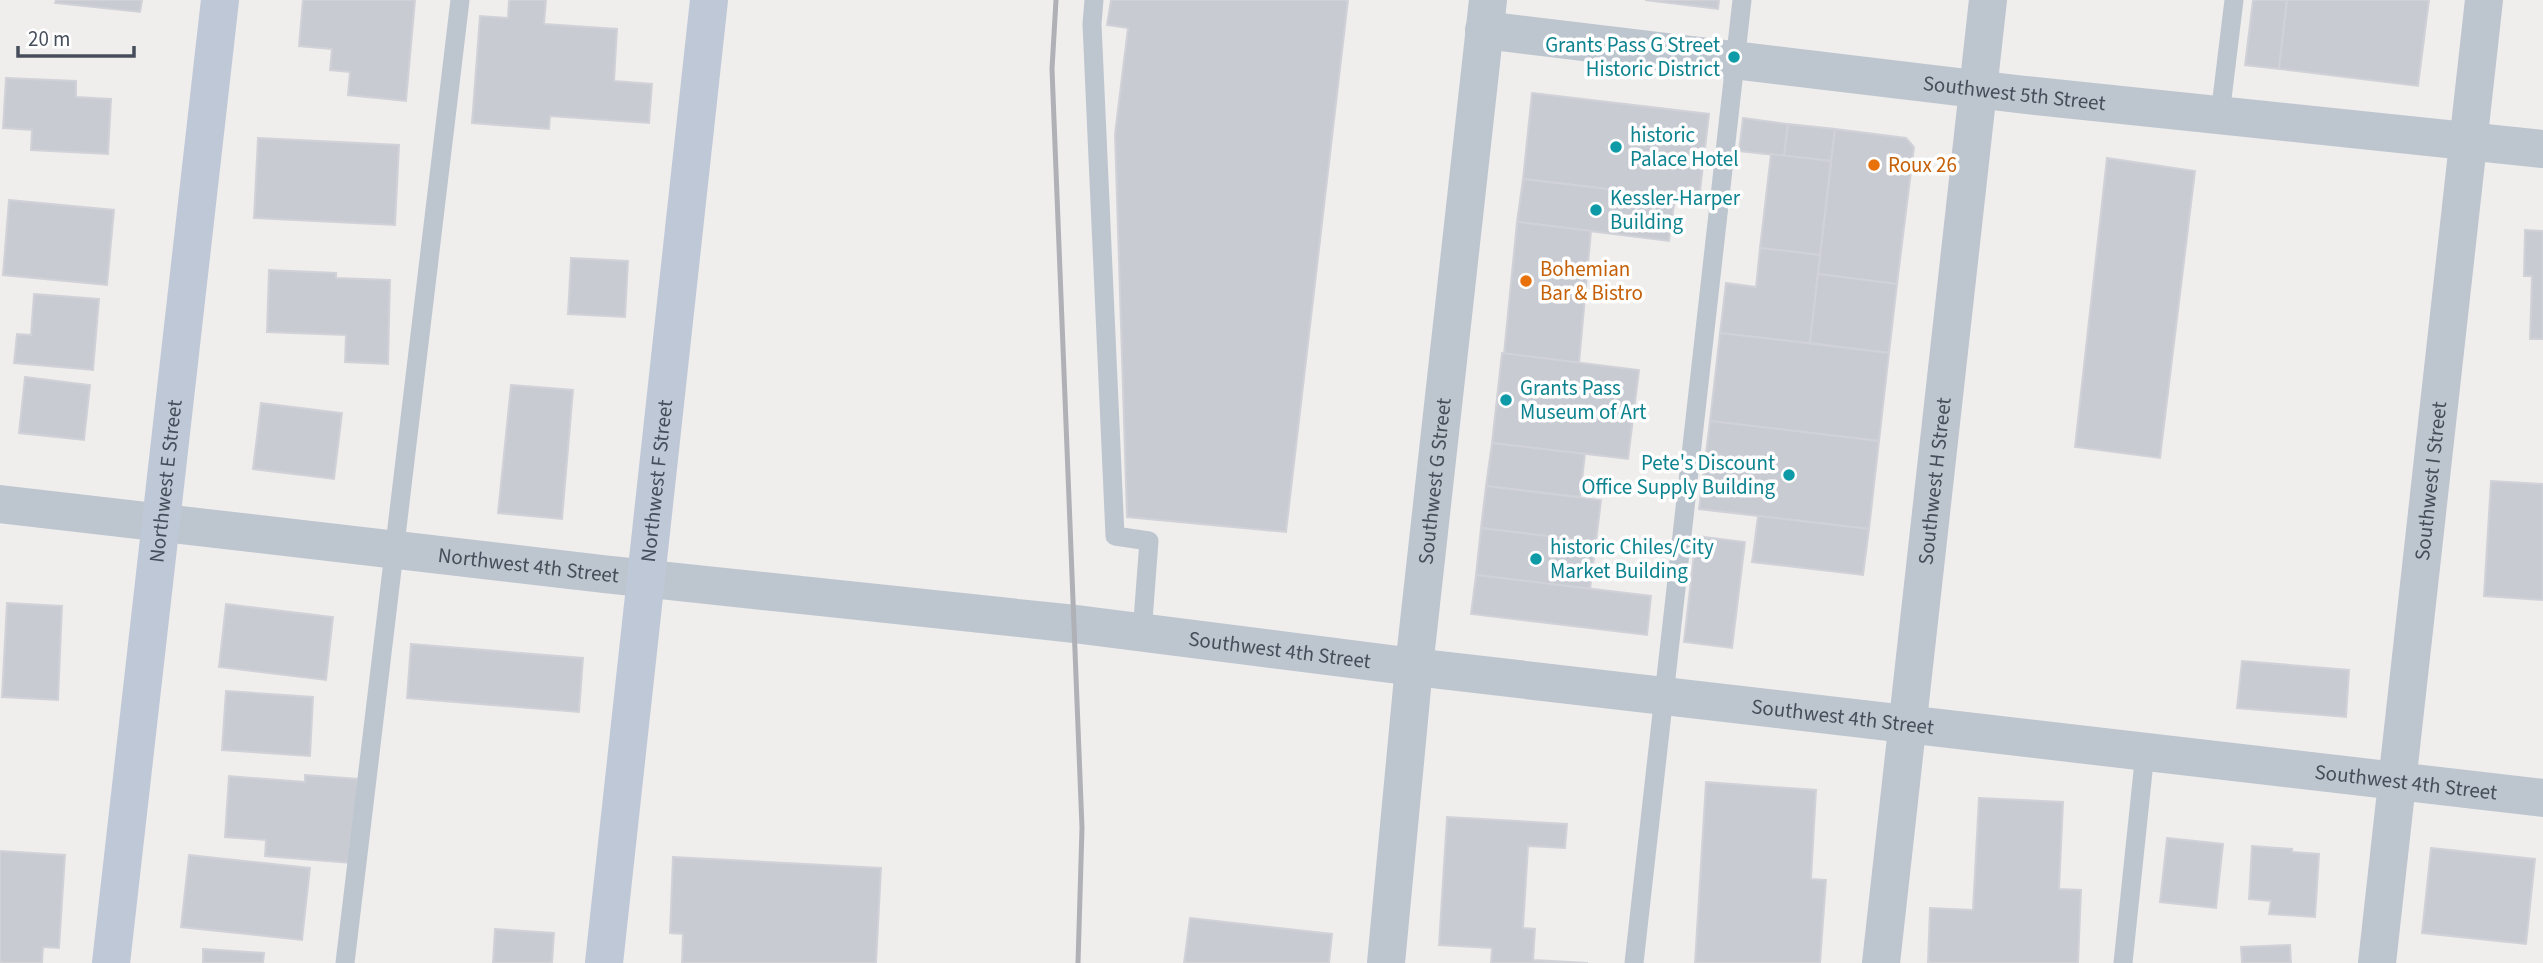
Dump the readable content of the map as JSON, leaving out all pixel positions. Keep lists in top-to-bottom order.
{
  "streets": {
    "main road": ["Northwest F Street", "Northwest E Street"],
    "street": [
      "Southwest 5th Street",
      "Southwest G Street",
      "Southwest H Street",
      "Southwest I Street",
      "Northwest 4th Street",
      "Southwest 4th Street"
    ]
  },
  "crossings": [
    ["Southwest 5th Street", "Southwest G Street"],
    ["Southwest 5th Street", "Southwest H Street"],
    ["Southwest 5th Street", "Southwest I Street"],
    ["Northwest F Street", "Northwest 4th Street"],
    ["Southwest G Street", "Southwest 4th Street"],
    ["Northwest E Street", "Northwest 4th Street"],
    ["Southwest H Street", "Southwest 4th Street"],
    ["Southwest I Street", "Southwest 4th Street"],
    ["Northwest 4th Street", "Southwest 4th Street"]
  ],
  "places": [
    "Grants Pass G Street Historic District",
    "historic Palace Hotel",
    "Roux 26",
    "Kessler-Harper Building",
    "Bohemian Bar & Bistro",
    "Grants Pass Museum of Art",
    "Pete's Discount Office Supply Building",
    "historic Chiles/City Market Building"
  ],
  "scale_bar": "20 m"
}
